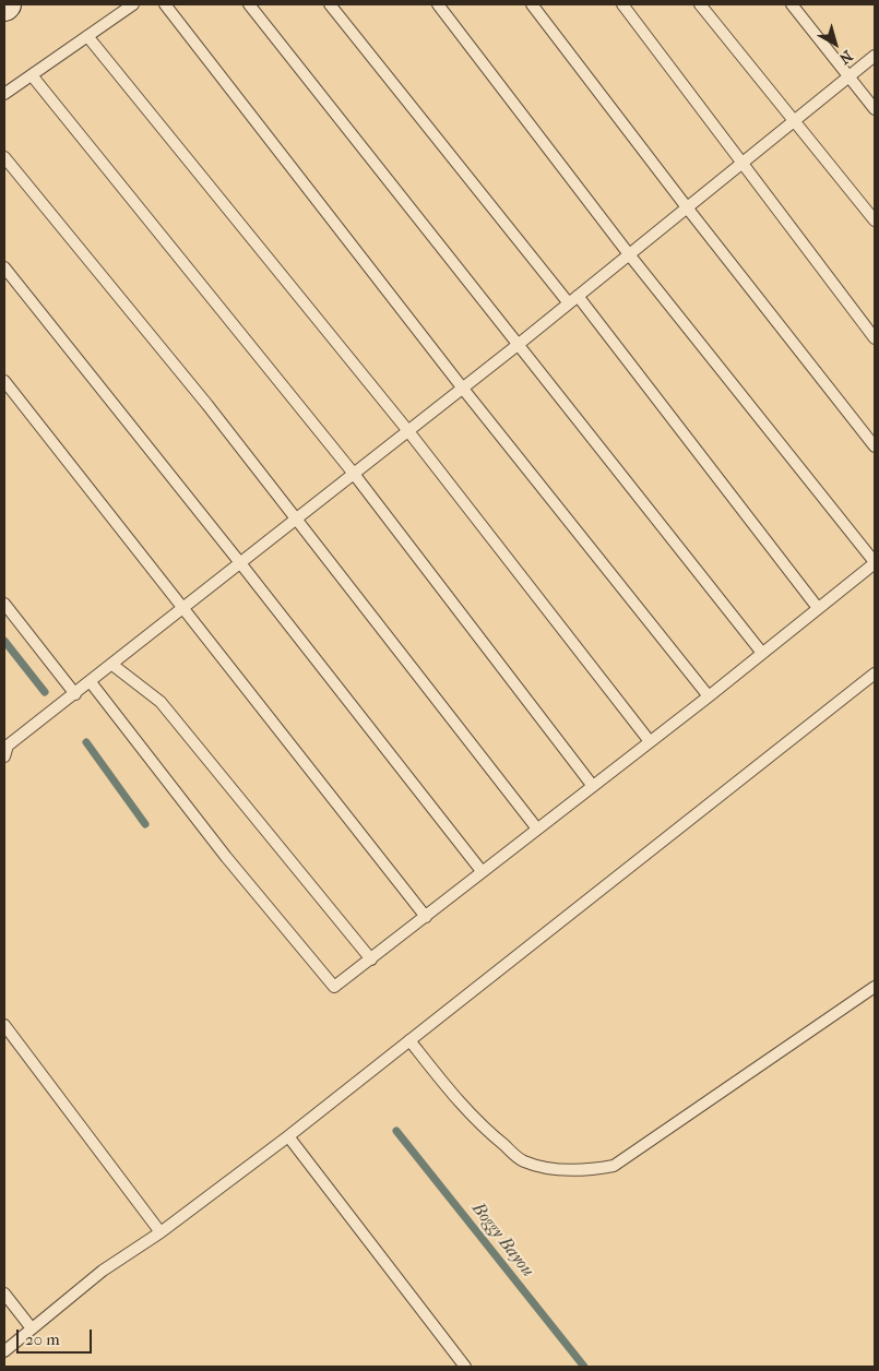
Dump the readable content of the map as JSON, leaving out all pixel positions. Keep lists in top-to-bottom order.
{
  "water": ["Boggy Bayou"],
  "scale_bar": "20 m",
  "north": "bottom right"
}
